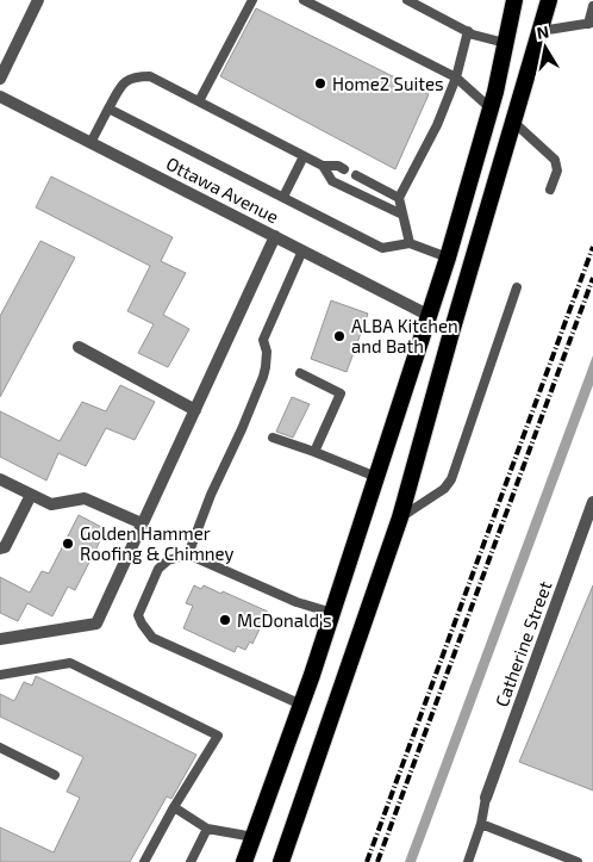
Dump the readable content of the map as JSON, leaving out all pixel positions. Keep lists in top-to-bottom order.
{
  "streets": {
    "street": ["Ottawa Avenue", "Catherine Street"]
  },
  "places": [
    "Home2 Suites",
    "ALBA Kitchen and Bath",
    "Golden Hammer Roofing & Chimney",
    "McDonald's"
  ],
  "north": "top"
}
